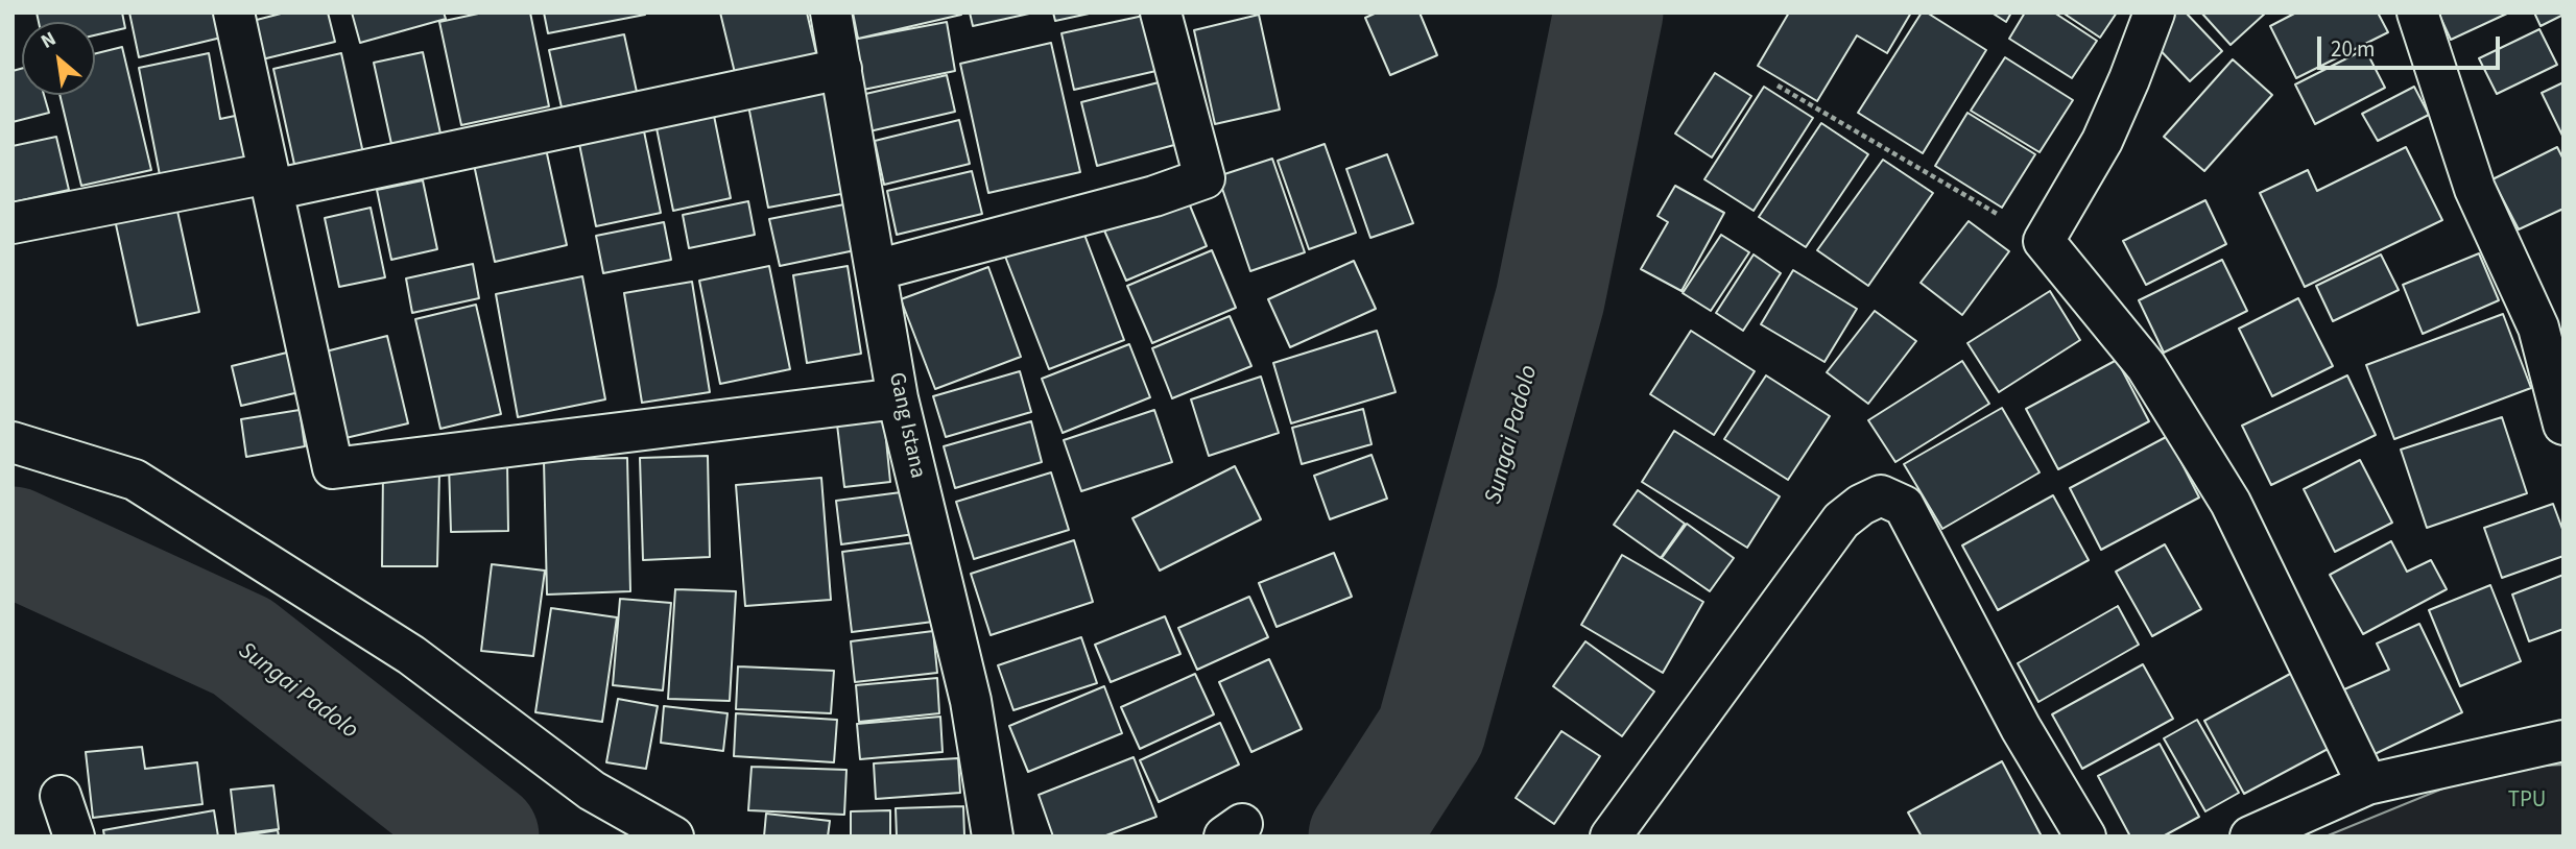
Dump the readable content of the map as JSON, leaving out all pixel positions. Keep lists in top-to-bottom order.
{
  "streets": {
    "street": ["Gang Istana"]
  },
  "water": ["Sungai Padolo"],
  "parks": ["TPU"],
  "scale_bar": "20 m",
  "north": "top left"
}
